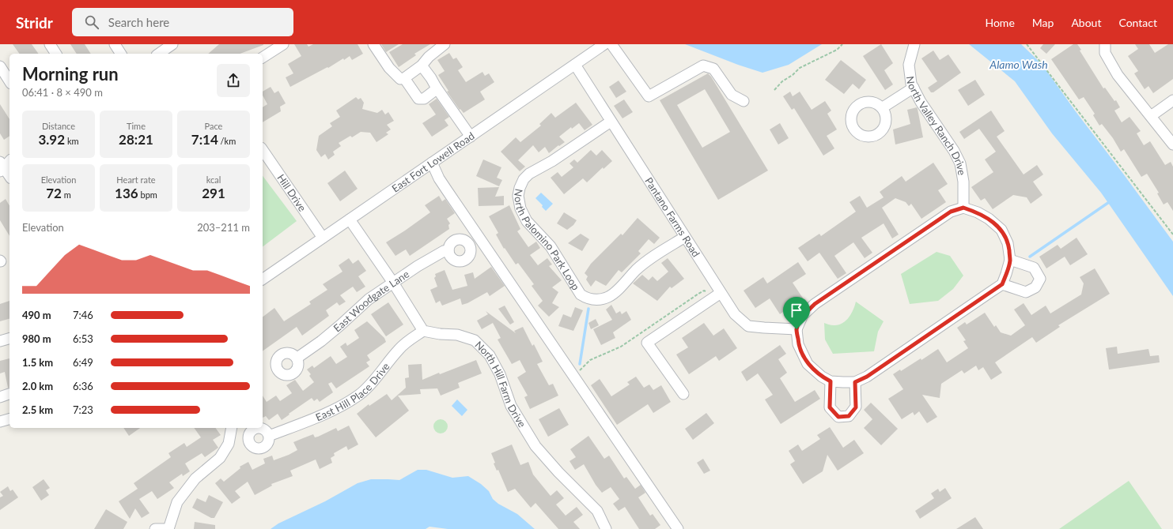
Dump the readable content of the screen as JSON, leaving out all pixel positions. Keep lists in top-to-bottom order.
{
  "streets": {
    "street": [
      "North Valley Ranch Drive",
      "East Fort Lowell Road",
      "Hill Drive",
      "Pantano Farms Road",
      "North Palomino Park Loop",
      "East Woodgate Lane",
      "North Hill Farm Drive",
      "East Hill Place Drive"
    ]
  },
  "crossings": [
    ["East Fort Lowell Road", "Hill Drive"],
    ["East Fort Lowell Road", "Pantano Farms Road"],
    ["Pantano Farms Road", "North Palomino Park Loop"],
    ["North Hill Farm Drive", "East Hill Place Drive"]
  ],
  "water": ["Alamo Wash"],
  "page": {
    "header": "Stridr",
    "search": "Search here",
    "nav": [
      "Home",
      "Map",
      "About",
      "Contact"
    ],
    "heading": ["Morning run", "06:41 · 8 × 490 m"],
    "stats": [
      ["Distance", "3.92 km"],
      ["Time", "28:21"],
      ["Pace", "7:14 /km"],
      ["Elevation", "72 m"],
      ["Heart rate", "136 bpm"],
      ["kcal", "291"]
    ],
    "chart": ["Elevation", "203–211 m"],
    "list": [
      {
        "name": "490 m",
        "note": "7:46"
      },
      {
        "name": "980 m",
        "note": "6:53"
      },
      {
        "name": "1.5 km",
        "note": "6:49"
      },
      {
        "name": "2.0 km",
        "note": "6:36"
      },
      {
        "name": "2.5 km",
        "note": "7:23"
      }
    ]
  }
}
